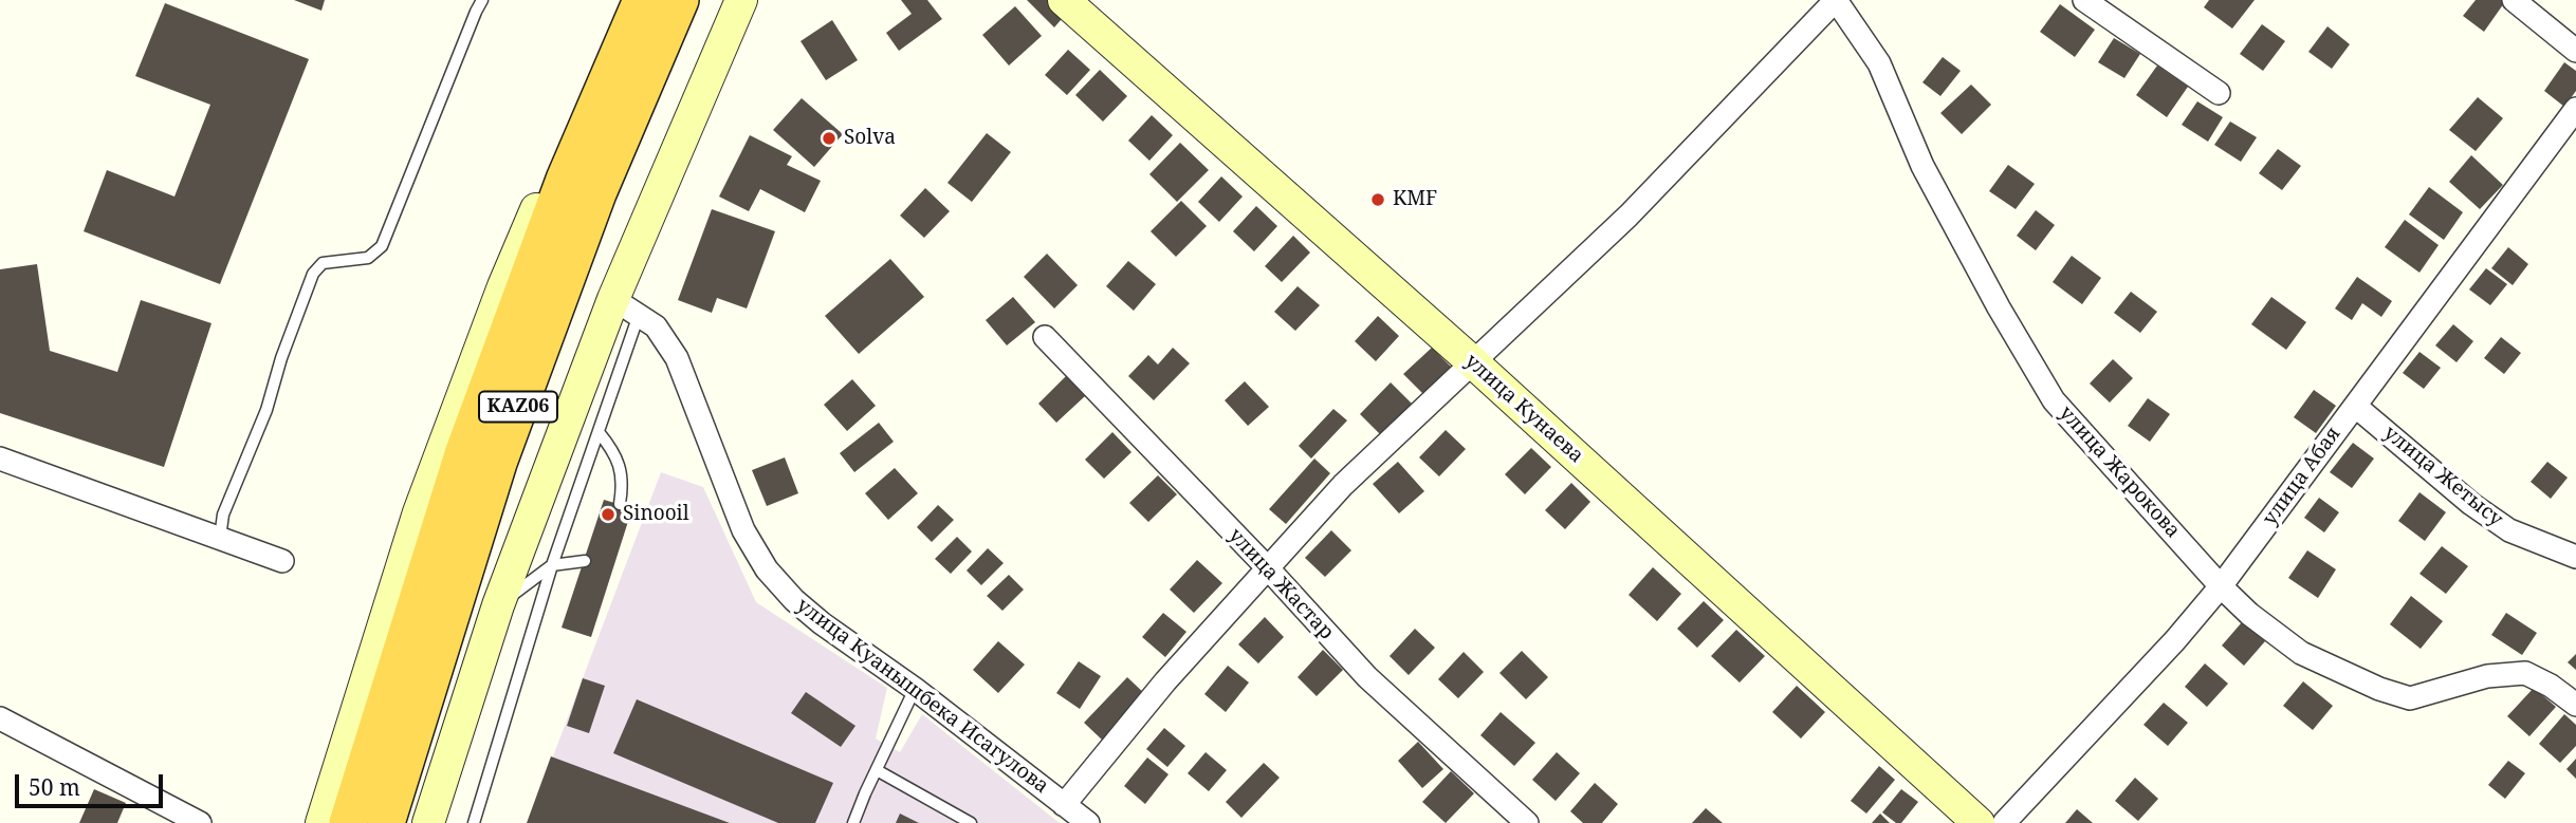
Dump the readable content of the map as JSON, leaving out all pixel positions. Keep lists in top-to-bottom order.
{
  "streets": {
    "highway": ["KАZ06"],
    "main road": ["улица Кунаева"],
    "street": [
      "улица Жарокова",
      "улица Абая",
      "улица Жетысу",
      "улица Жастар",
      "улица Куанышбека Исагулова"
    ]
  },
  "crossings": [
    ["улица Жарокова", "улица Абая"],
    ["улица Абая", "улица Жетысу"]
  ],
  "places": ["Solva", "KMF", "Sinooil"],
  "scale_bar": "50 m"
}
